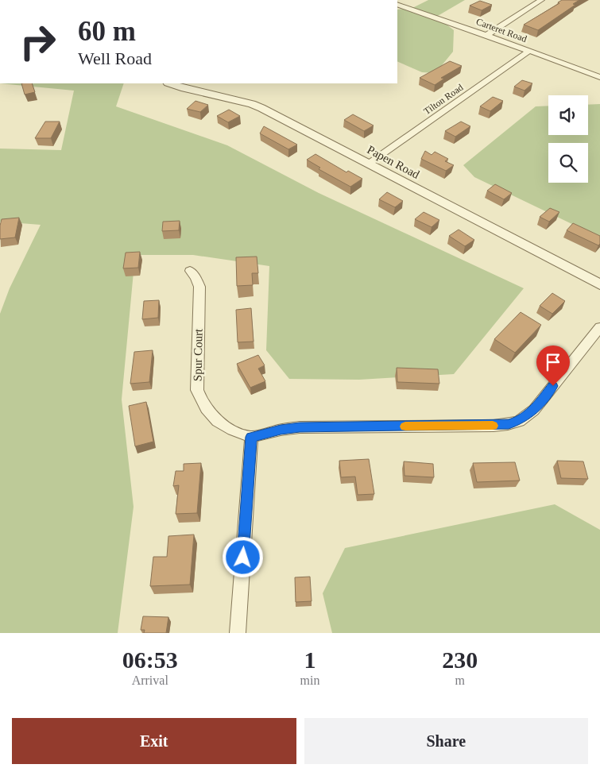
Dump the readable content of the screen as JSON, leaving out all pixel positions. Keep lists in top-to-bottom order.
{
  "streets": {
    "street": [
      "Carteret Road",
      "Tilton Road",
      "Papen Road",
      "Spur Court"
    ]
  },
  "crossings": [
    ["Carteret Road", "Tilton Road"],
    ["Tilton Road", "Papen Road"]
  ],
  "page": {
    "turn": ["60 m", "Well Road"],
    "eta": [
      "06:53",
      "Arrival",
      "1",
      "min",
      "230",
      "m"
    ],
    "buttons": ["Exit", "Share"]
  }
}
